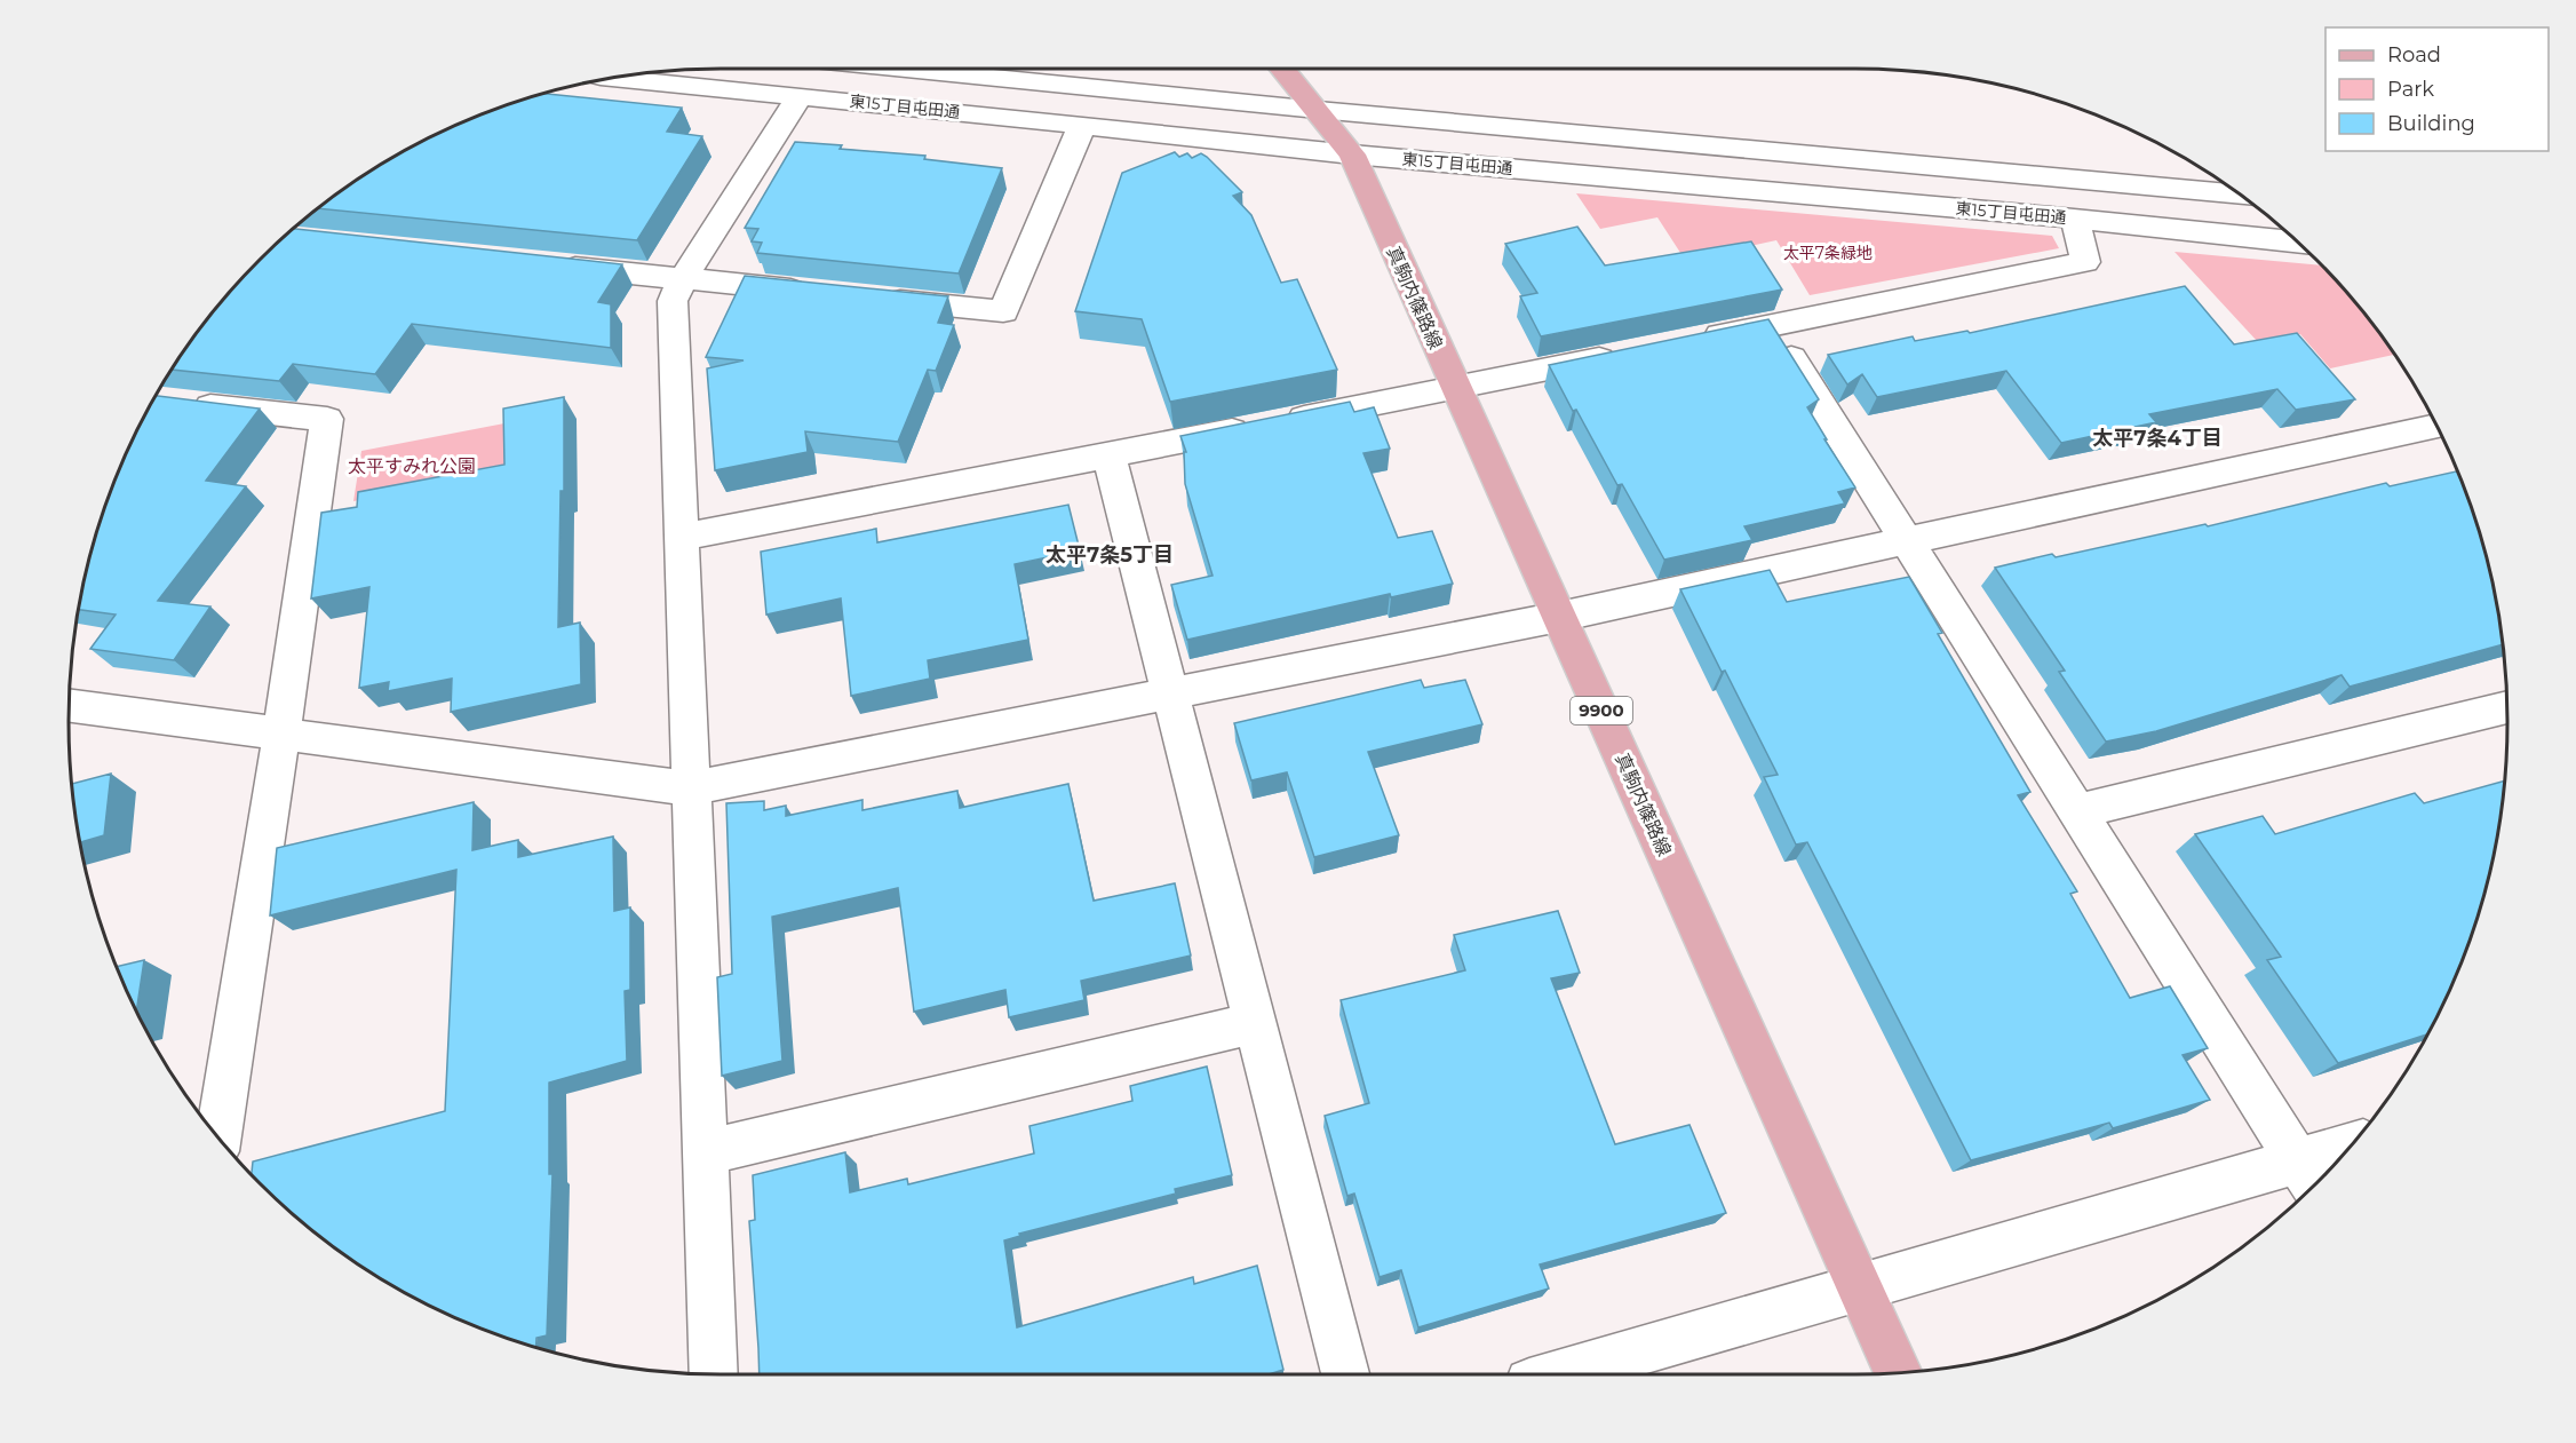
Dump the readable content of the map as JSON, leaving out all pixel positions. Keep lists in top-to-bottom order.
{
  "streets": {
    "main road": ["真駒内篠路線", "9900"],
    "street": ["東15丁目屯田通"]
  },
  "crossings": [
    ["東15丁目屯田通", "真駒内篠路線"]
  ],
  "districts": ["太平7条4丁目", "太平7条5丁目"],
  "parks": ["太平7条緑地", "太平すみれ公園"],
  "legend": ["Road", "Park", "Building"]
}
